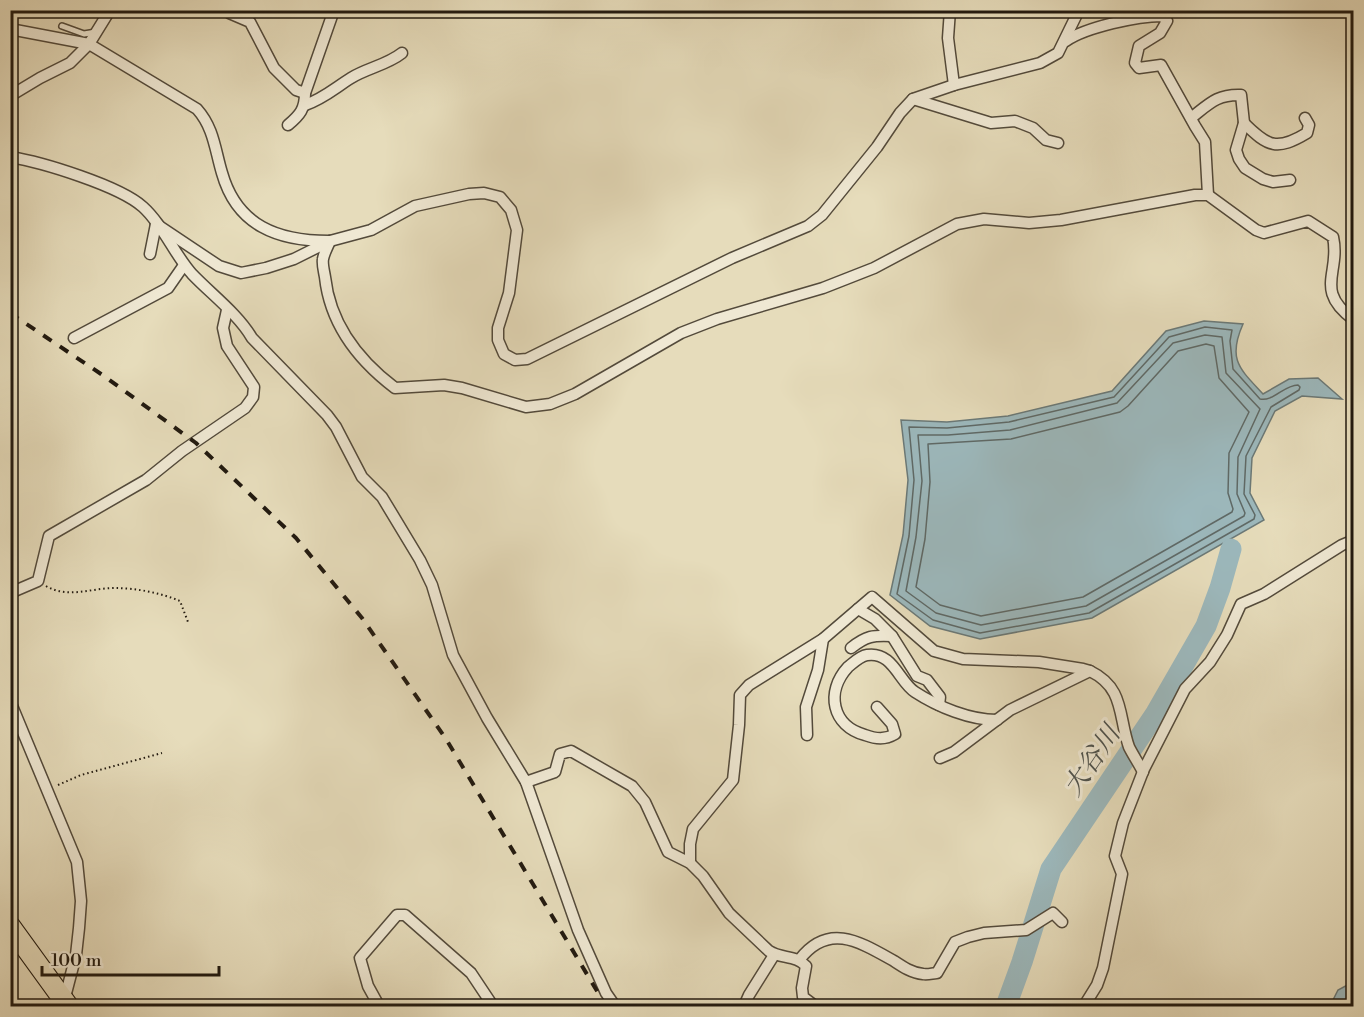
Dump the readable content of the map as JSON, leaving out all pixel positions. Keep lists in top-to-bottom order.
{
  "water": ["大谷川"],
  "scale_bar": "100 m"
}
